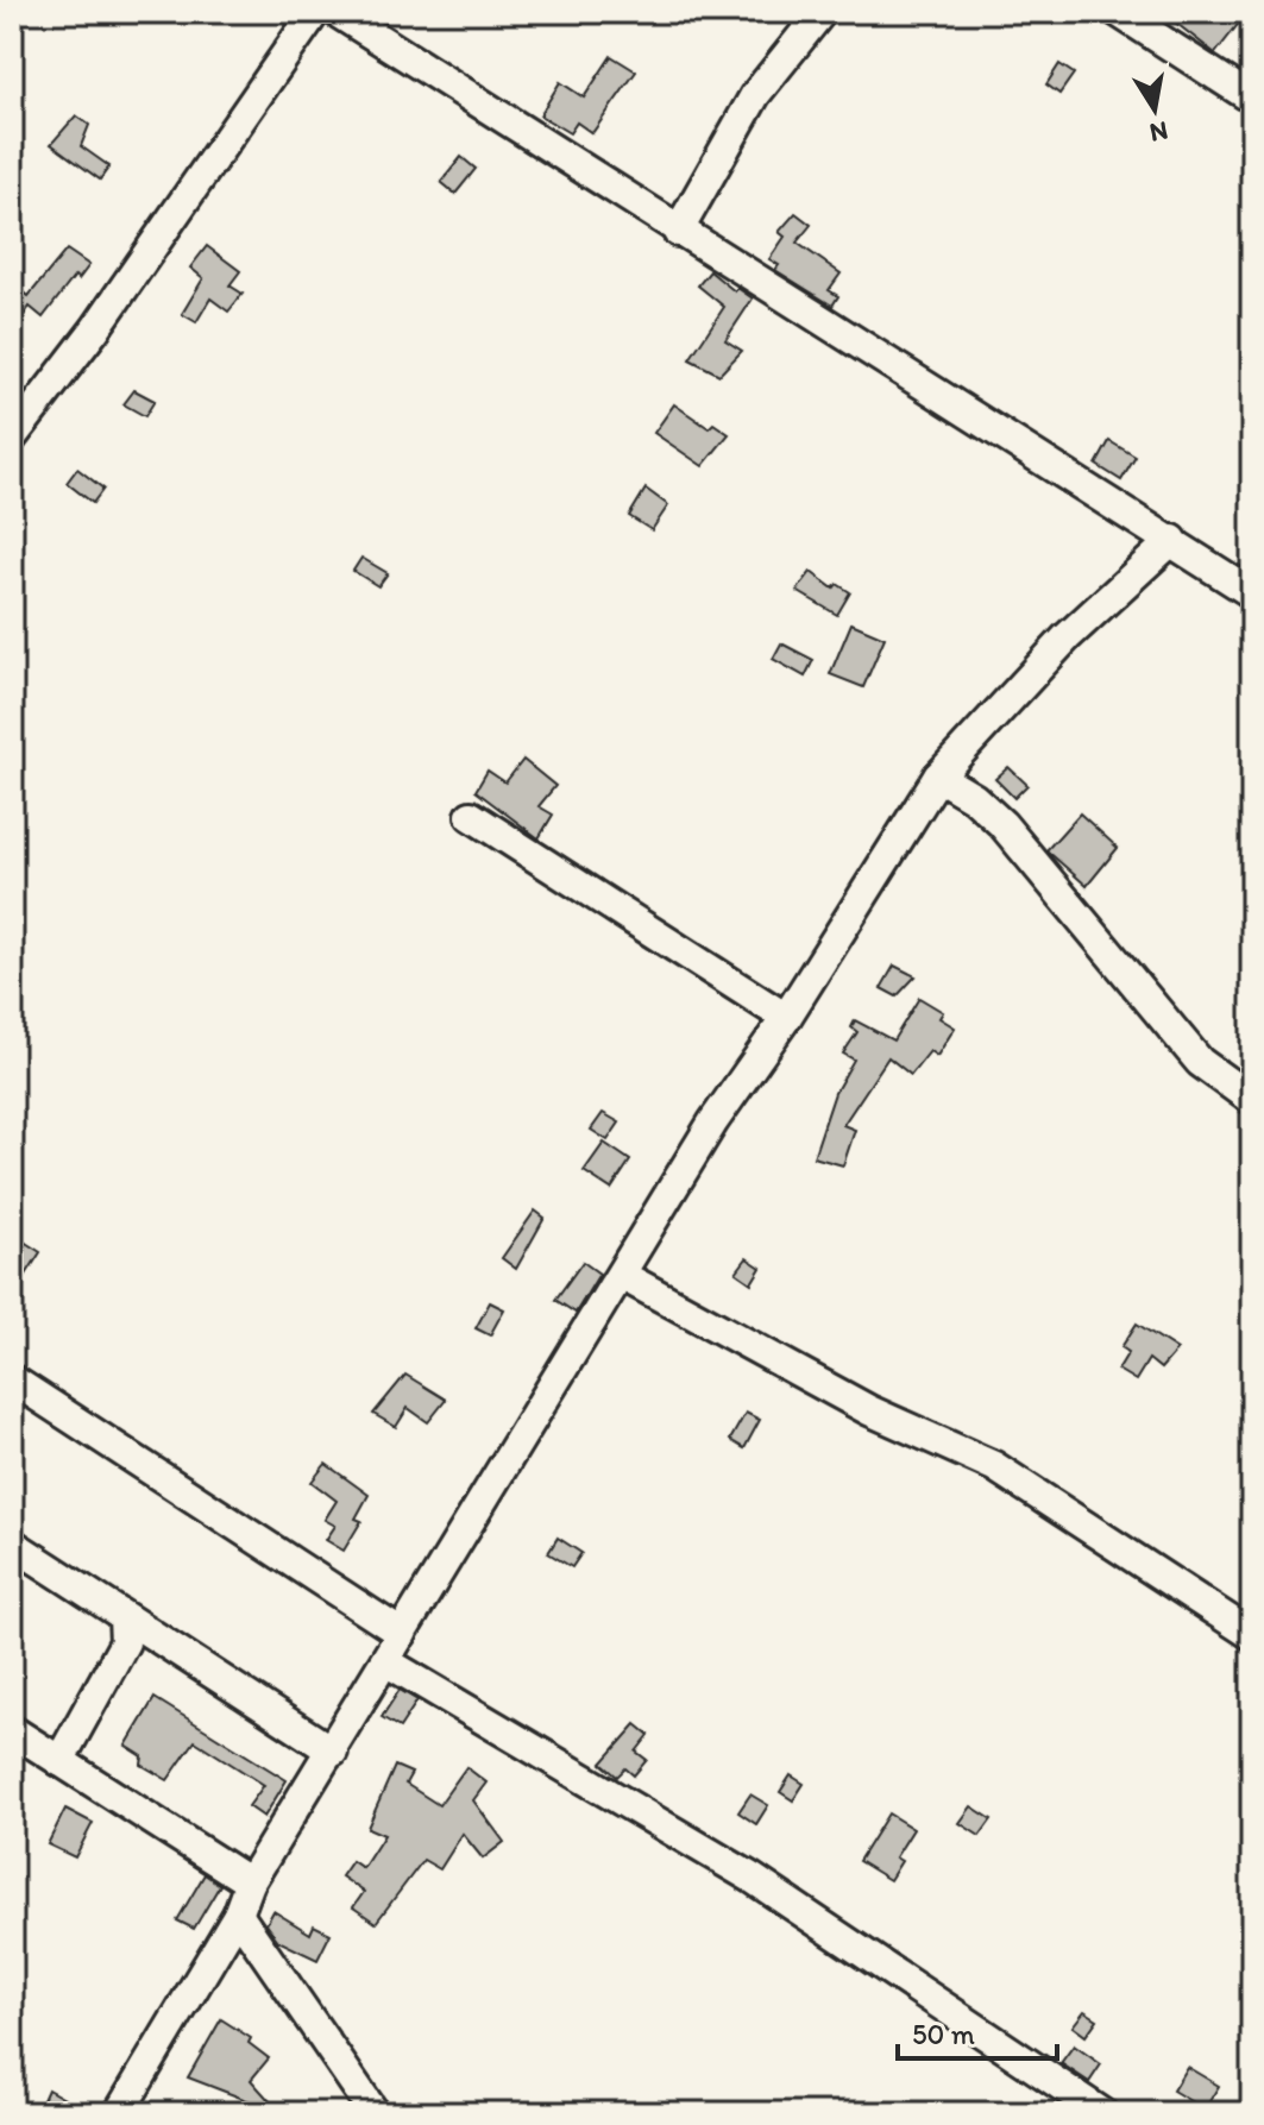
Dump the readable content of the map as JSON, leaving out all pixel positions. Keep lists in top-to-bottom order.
{
  "scale_bar": "50 m",
  "north": "bottom"
}
